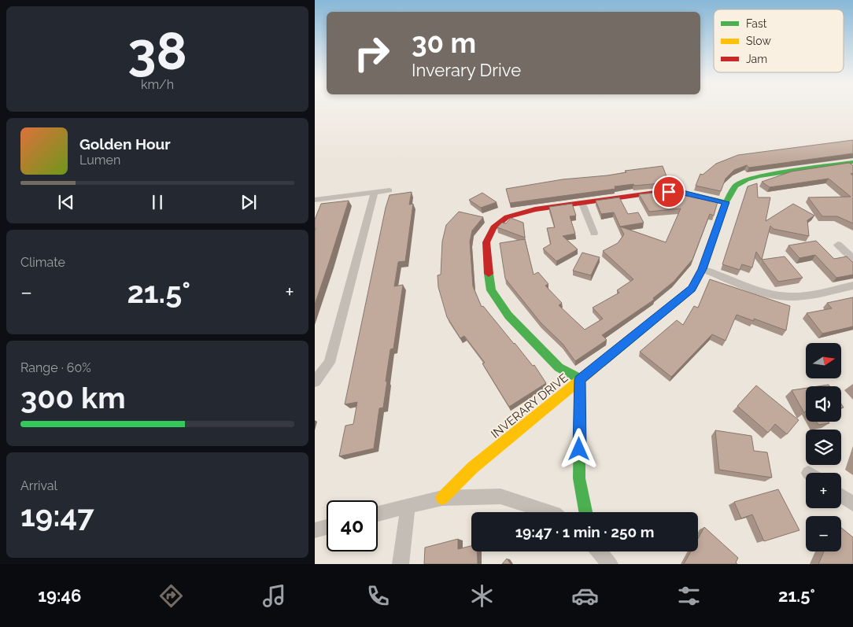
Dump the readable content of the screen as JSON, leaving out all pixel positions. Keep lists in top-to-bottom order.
{
  "streets": {
    "street": ["INVERARY DRIVE"]
  },
  "legend": ["Fast", "Slow", "Jam"],
  "north": "right",
  "page": {
    "tile": [
      ["38", "km/h"],
      "Climate",
      ["Range · 60%", "300 km"],
      ["Arrival", "19:47"]
    ],
    "turn": ["30 m", "Inverary Drive"],
    "song": ["Golden Hour", "Lumen"],
    "heat": ["−", "21.5°", "+"],
    "map_buttons": ["+", "−"],
    "limit": "40",
    "trip": "19:47 · 1 min · 250 m",
    "tabs": ["19:46", "21.5°"]
  }
}
